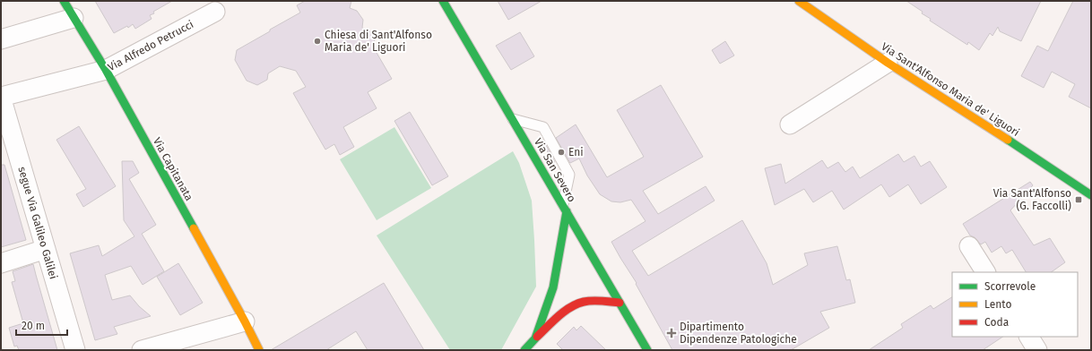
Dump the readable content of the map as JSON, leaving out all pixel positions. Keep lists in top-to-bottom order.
{
  "streets": {
    "main road": ["Via Sant'Alfonso Maria de' Liguori", "Via Capitanata", "Via San Severo"],
    "street": ["Via Alfredo Petrucci", "segue Via Galileo Galilei"]
  },
  "crossings": [
    ["Via Alfredo Petrucci", "Via Capitanata"],
    ["Via Alfredo Petrucci", "segue Via Galileo Galilei"]
  ],
  "places": {
    "other": ["Chiesa di Sant'Alfonso Maria de' Liguori", "Eni"],
    "transit": ["Via Sant'Alfonso (G. Faccolli)"],
    "health": ["Dipartimento Dipendenze Patologiche"]
  },
  "legend": ["Scorrevole", "Lento", "Coda"],
  "scale_bar": "20 m"
}
